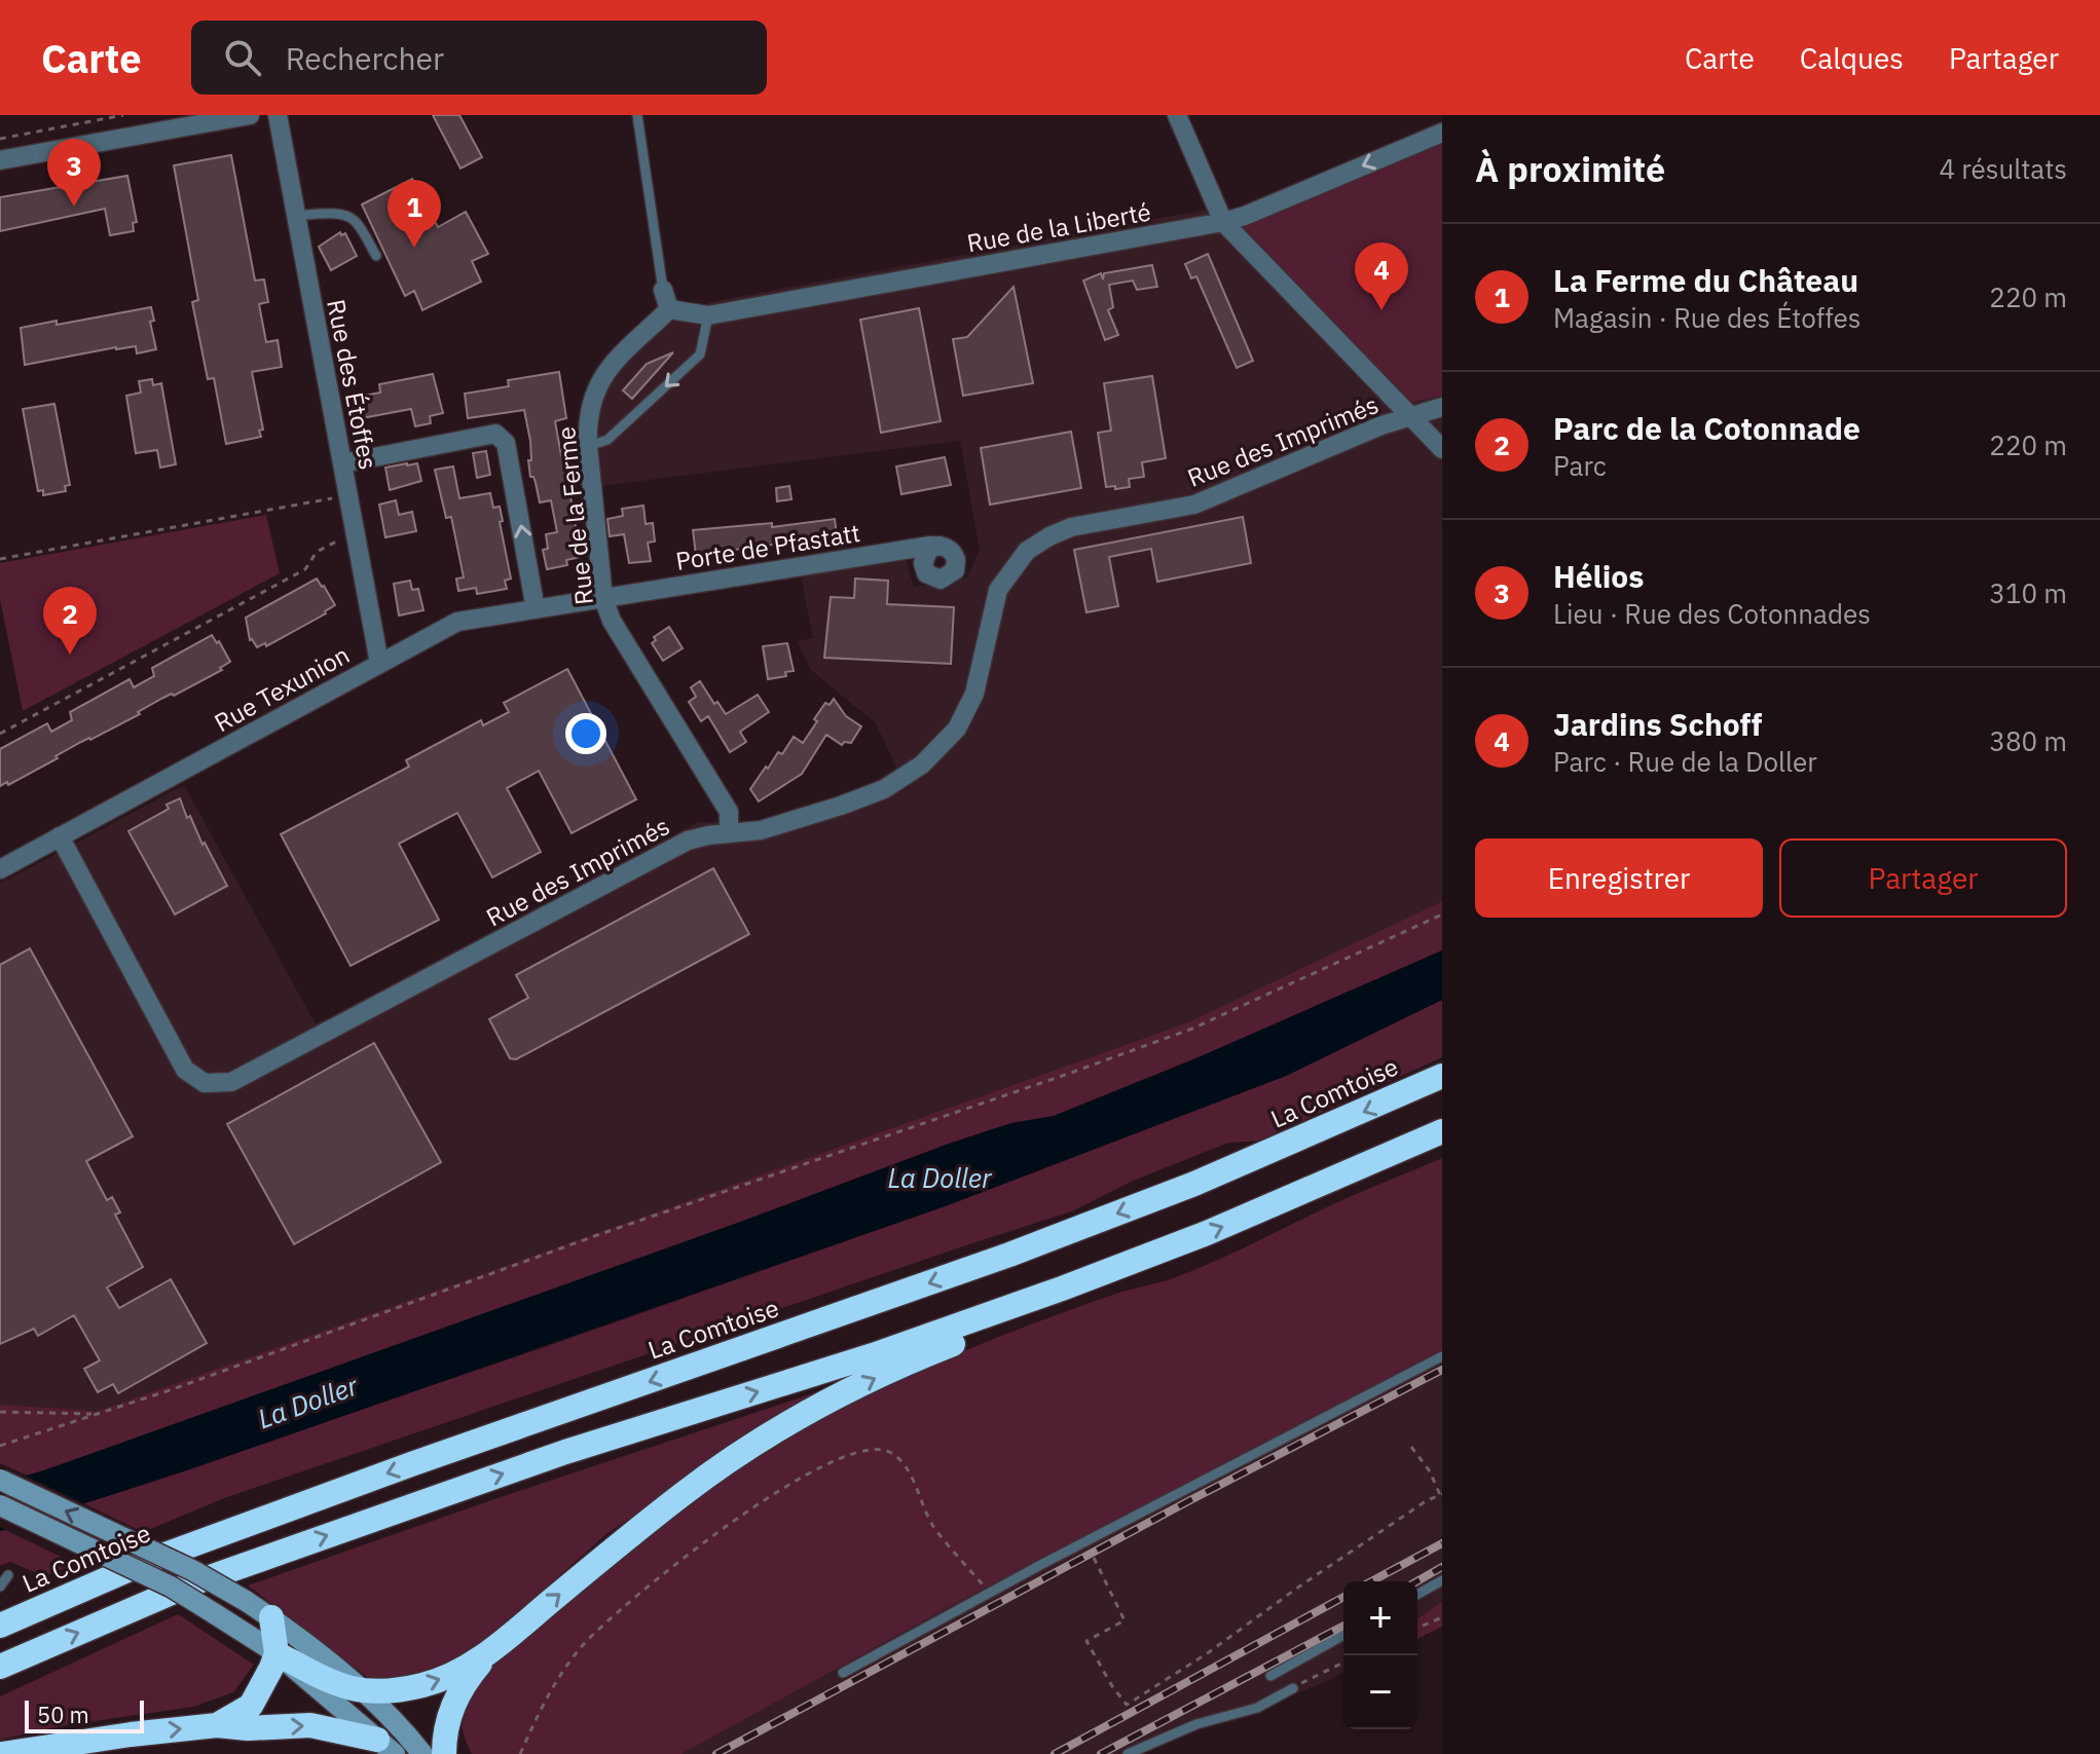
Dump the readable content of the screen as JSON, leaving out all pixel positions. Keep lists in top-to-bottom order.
{
  "streets": {
    "highway": ["La Comtoise"],
    "street": [
      "Rue de la Liberté",
      "Rue des Étoffes",
      "Rue des Imprimés",
      "Rue de la Ferme",
      "Porte de Pfastatt",
      "Rue Texunion"
    ]
  },
  "crossings": [
    ["Rue de la Liberté", "Rue de la Ferme"],
    ["Rue des Étoffes", "Rue Texunion"],
    ["Rue des Imprimés", "Rue de la Ferme"],
    ["Rue des Imprimés", "Rue Texunion"],
    ["Rue de la Ferme", "Porte de Pfastatt"],
    ["Rue de la Ferme", "Rue Texunion"],
    ["Porte de Pfastatt", "Rue Texunion"]
  ],
  "water": ["La Doller"],
  "scale_bar": "50 m",
  "page": {
    "header": "Carte",
    "search": "Rechercher",
    "nav": ["Carte", "Calques", "Partager"],
    "heading": ["À proximité", "4 résultats"],
    "pins": [
      "3",
      "1",
      "4",
      "2"
    ],
    "list": [
      {
        "mark": "1",
        "name": "La Ferme du Château",
        "note": "Magasin · Rue des Étoffes",
        "value": "220 m"
      },
      {
        "mark": "2",
        "name": "Parc de la Cotonnade",
        "note": "Parc",
        "value": "220 m"
      },
      {
        "mark": "3",
        "name": "Hélios",
        "note": "Lieu · Rue des Cotonnades",
        "value": "310 m"
      },
      {
        "mark": "4",
        "name": "Jardins Schoff",
        "note": "Parc · Rue de la Doller",
        "value": "380 m"
      }
    ],
    "buttons": ["Enregistrer", "Partager"],
    "map_buttons": ["+", "−"],
    "scale": "50 m"
  }
}
